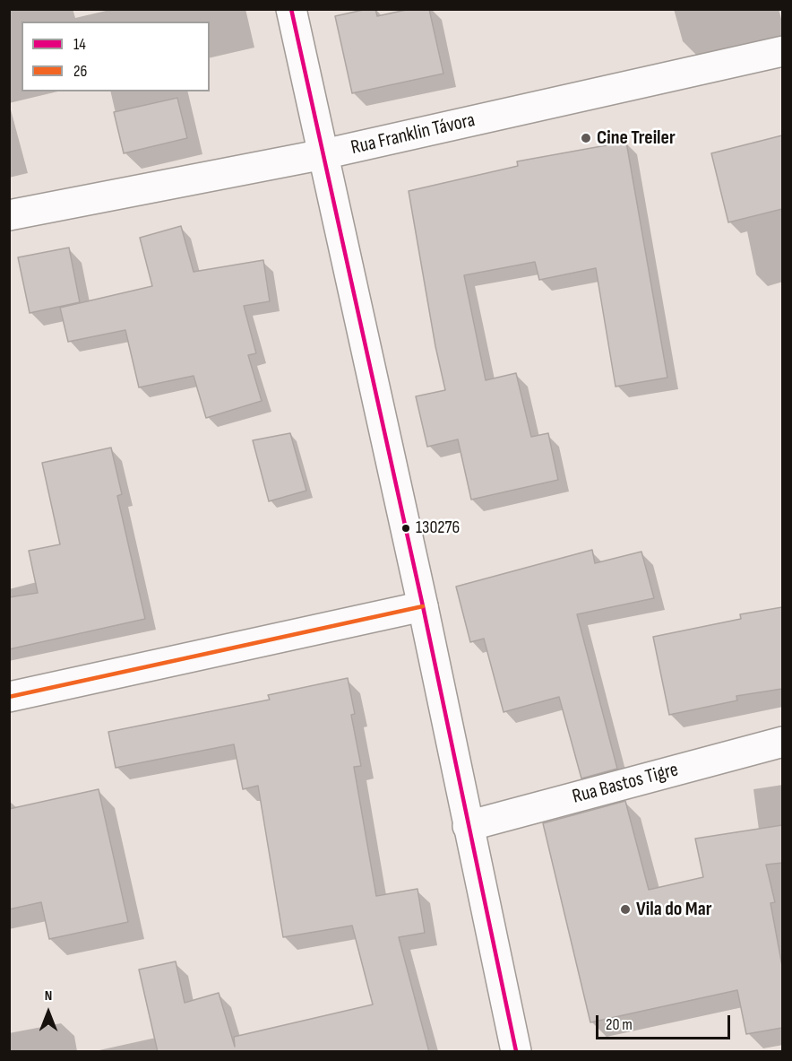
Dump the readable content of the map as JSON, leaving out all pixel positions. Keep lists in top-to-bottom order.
{
  "streets": {
    "street": ["Rua Franklin Távora", "Rua Bastos Tigre"]
  },
  "places": ["Cine Treiler", "130276", "Vila do Mar"],
  "lines": ["transit line 14", "transit line 26"],
  "legend": ["14", "26"],
  "scale_bar": "20 m",
  "north": "top"
}
